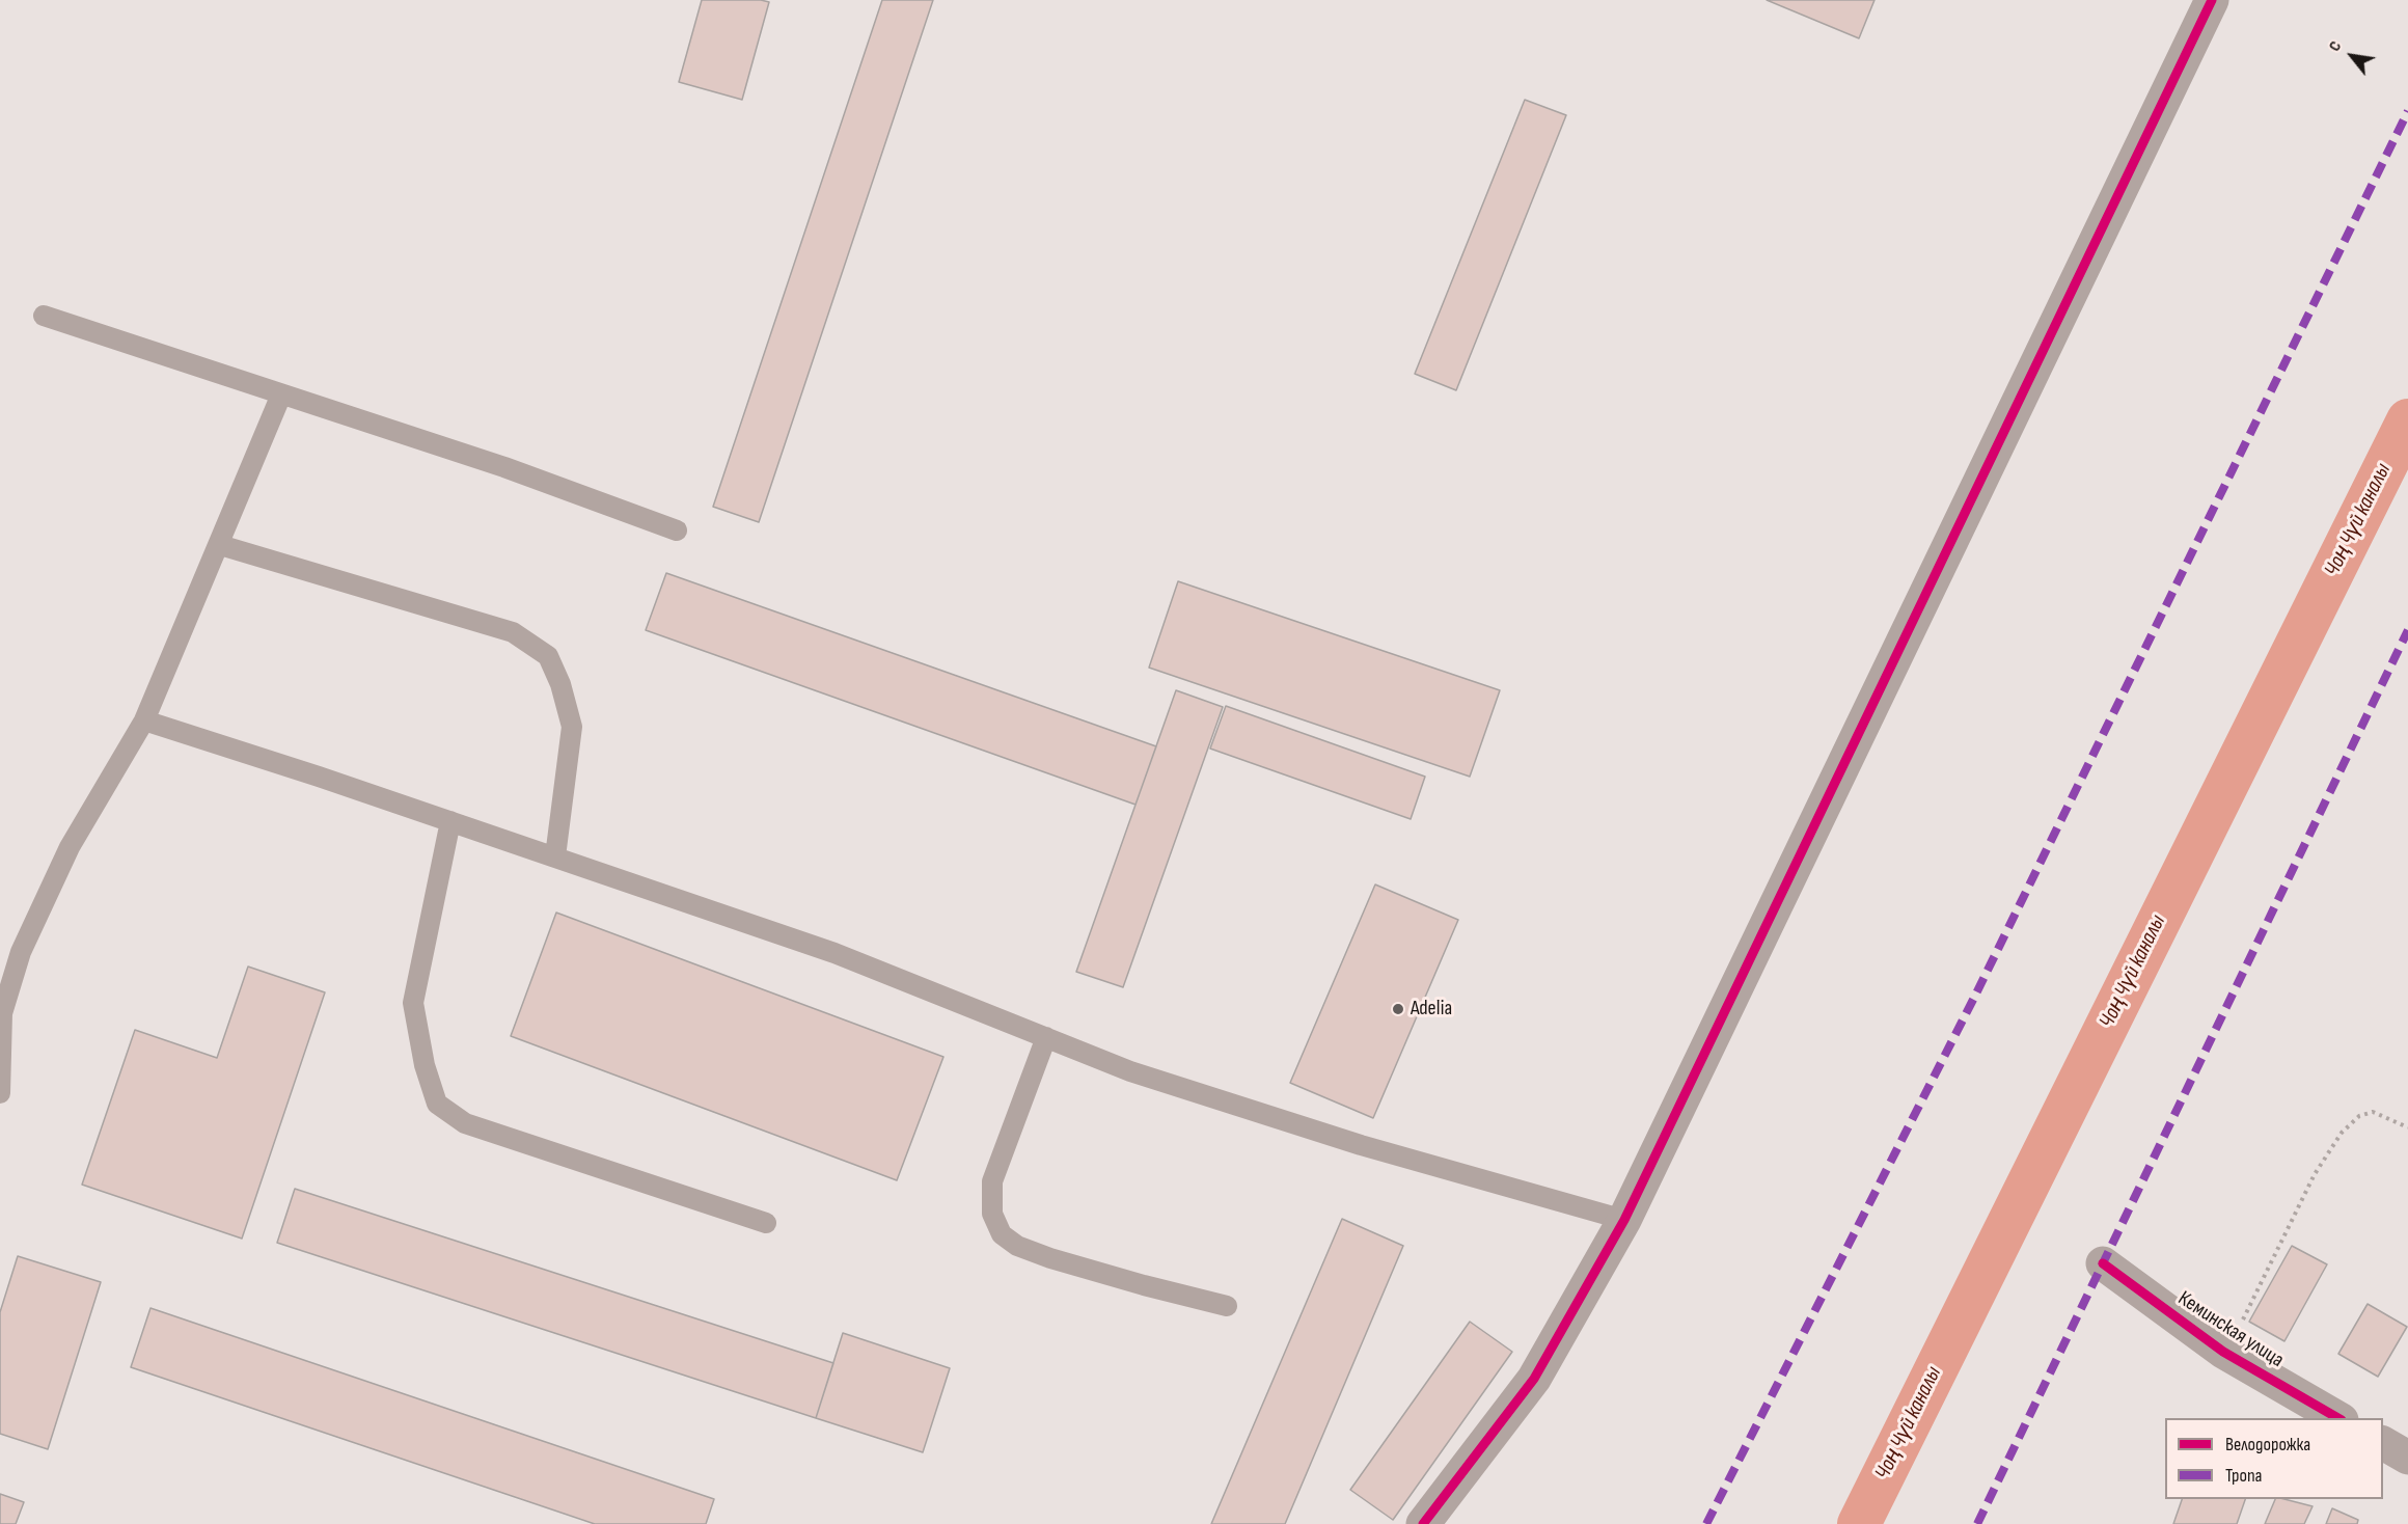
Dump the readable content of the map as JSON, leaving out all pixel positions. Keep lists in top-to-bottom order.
{
  "streets": {
    "street": ["Кеминская улица"]
  },
  "water": ["Чоң Чүй каналы"],
  "places": ["Adelia"],
  "legend": ["Велодорожка", "Тропа"],
  "north": "top left"
}
